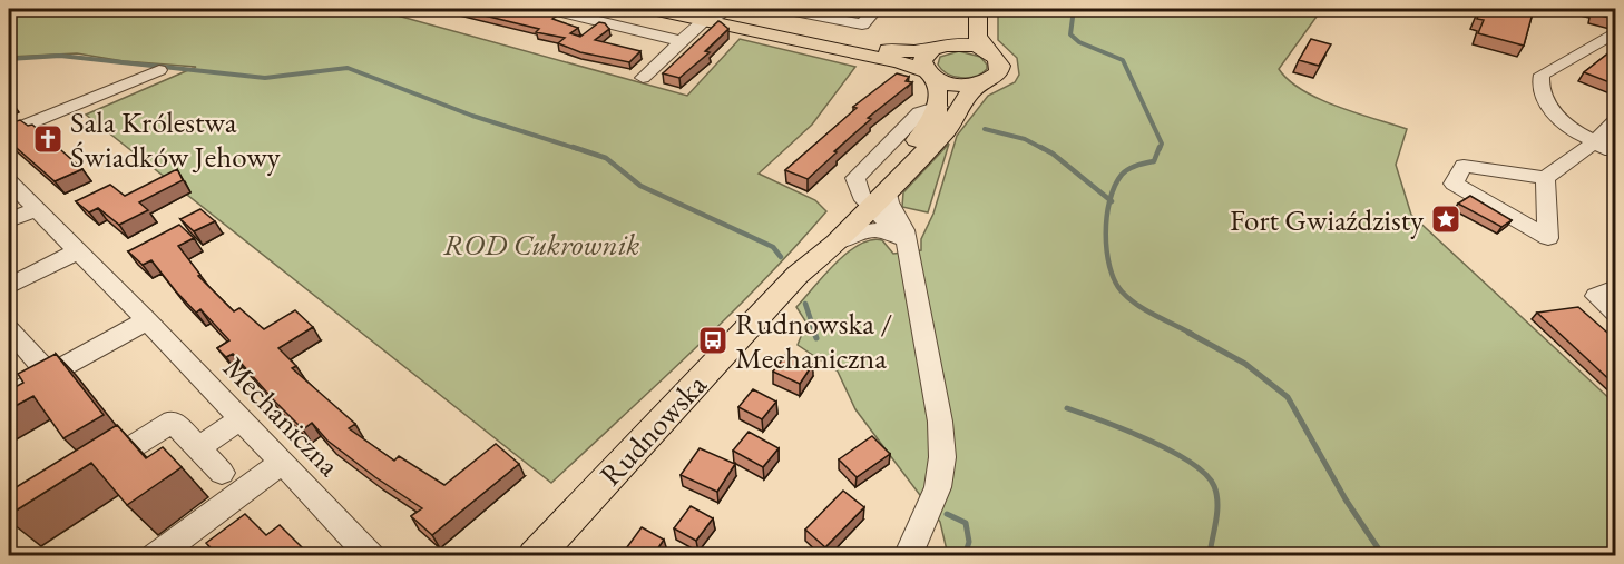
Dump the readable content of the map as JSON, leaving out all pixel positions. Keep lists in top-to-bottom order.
{
  "streets": {
    "main road": ["Rudnowska"],
    "street": ["Mechaniczna"]
  },
  "parks": ["ROD Cukrownik"],
  "places": {
    "church": ["Sala Królestwa Świadków Jehowy"],
    "place": ["Fort Gwiaździsty"],
    "bus stop": ["Rudnowska / Mechaniczna"]
  }
}
